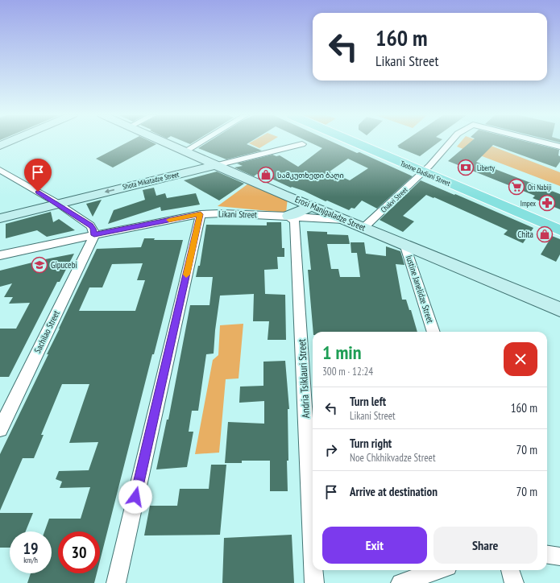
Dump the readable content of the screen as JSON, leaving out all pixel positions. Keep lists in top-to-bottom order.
{
  "streets": {
    "main road": ["Tsotne Dadiani Street"],
    "street": [
      "Shota Mikatadze Street",
      "Chakvi Street",
      "Erosi Manjgaladze Street",
      "Likani Street",
      "Iustine Janelidze Street",
      "Sachilao Street",
      "Andria Tsiklauri Street"
    ]
  },
  "crossings": [
    ["Tsotne Dadiani Street", "Chakvi Street"],
    ["Shota Mikatadze Street", "Erosi Manjgaladze Street"],
    ["Chakvi Street", "Erosi Manjgaladze Street"],
    ["Erosi Manjgaladze Street", "Iustine Janelidze Street"],
    ["Likani Street", "Sachilao Street"],
    ["Likani Street", "Andria Tsiklauri Street"]
  ],
  "one_way": ["Shota Mikatadze Street"],
  "places": {
    "bank": ["Liberty"],
    "shop": ["სამკუთხედი ბაღი", "Chita"],
    "supermarket": ["Ori Nabiji"],
    "pharmacy": ["Impex"],
    "school or university": ["Gipucebi"]
  },
  "page": {
    "turn": ["160 m", "Likani Street"],
    "heading": ["1 min", "300 m · 12:24"],
    "list": [
      {
        "name": "Turn left",
        "note": "Likani Street",
        "value": "160 m"
      },
      {
        "name": "Turn right",
        "note": "Noe Chkhikvadze Street",
        "value": "70 m"
      },
      {
        "name": "Arrive at destination",
        "value": "70 m"
      }
    ],
    "buttons": ["Exit", "Share"],
    "speed": "19 km/h",
    "limit": "30"
  }
}
